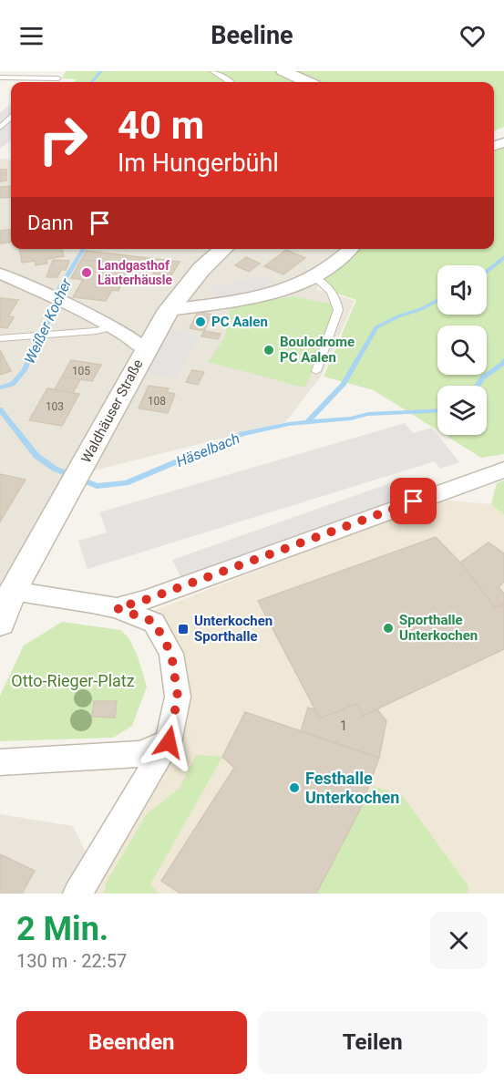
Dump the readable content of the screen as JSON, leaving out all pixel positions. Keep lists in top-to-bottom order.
{
  "streets": {
    "street": ["Waldhäuser Straße"]
  },
  "water": ["Weißer Kocher", "Häselbach"],
  "parks": ["Otto-Rieger-Platz"],
  "places": {
    "other": [
      "Landgasthof Läuterhäusle",
      "PC Aalen",
      "Boulodrome PC Aalen",
      "Sporthalle Unterkochen",
      "Festhalle Unterkochen"
    ],
    "transit": ["Unterkochen Sporthalle"]
  },
  "house_numbers": [
    "105",
    "108",
    "103",
    "1"
  ],
  "page": {
    "header": "Beeline",
    "turn": ["40 m", "Im Hungerbühl"],
    "then": "Dann",
    "heading": ["2 Min.", "130 m · 22:57"],
    "buttons": ["Beenden", "Teilen"]
  }
}
